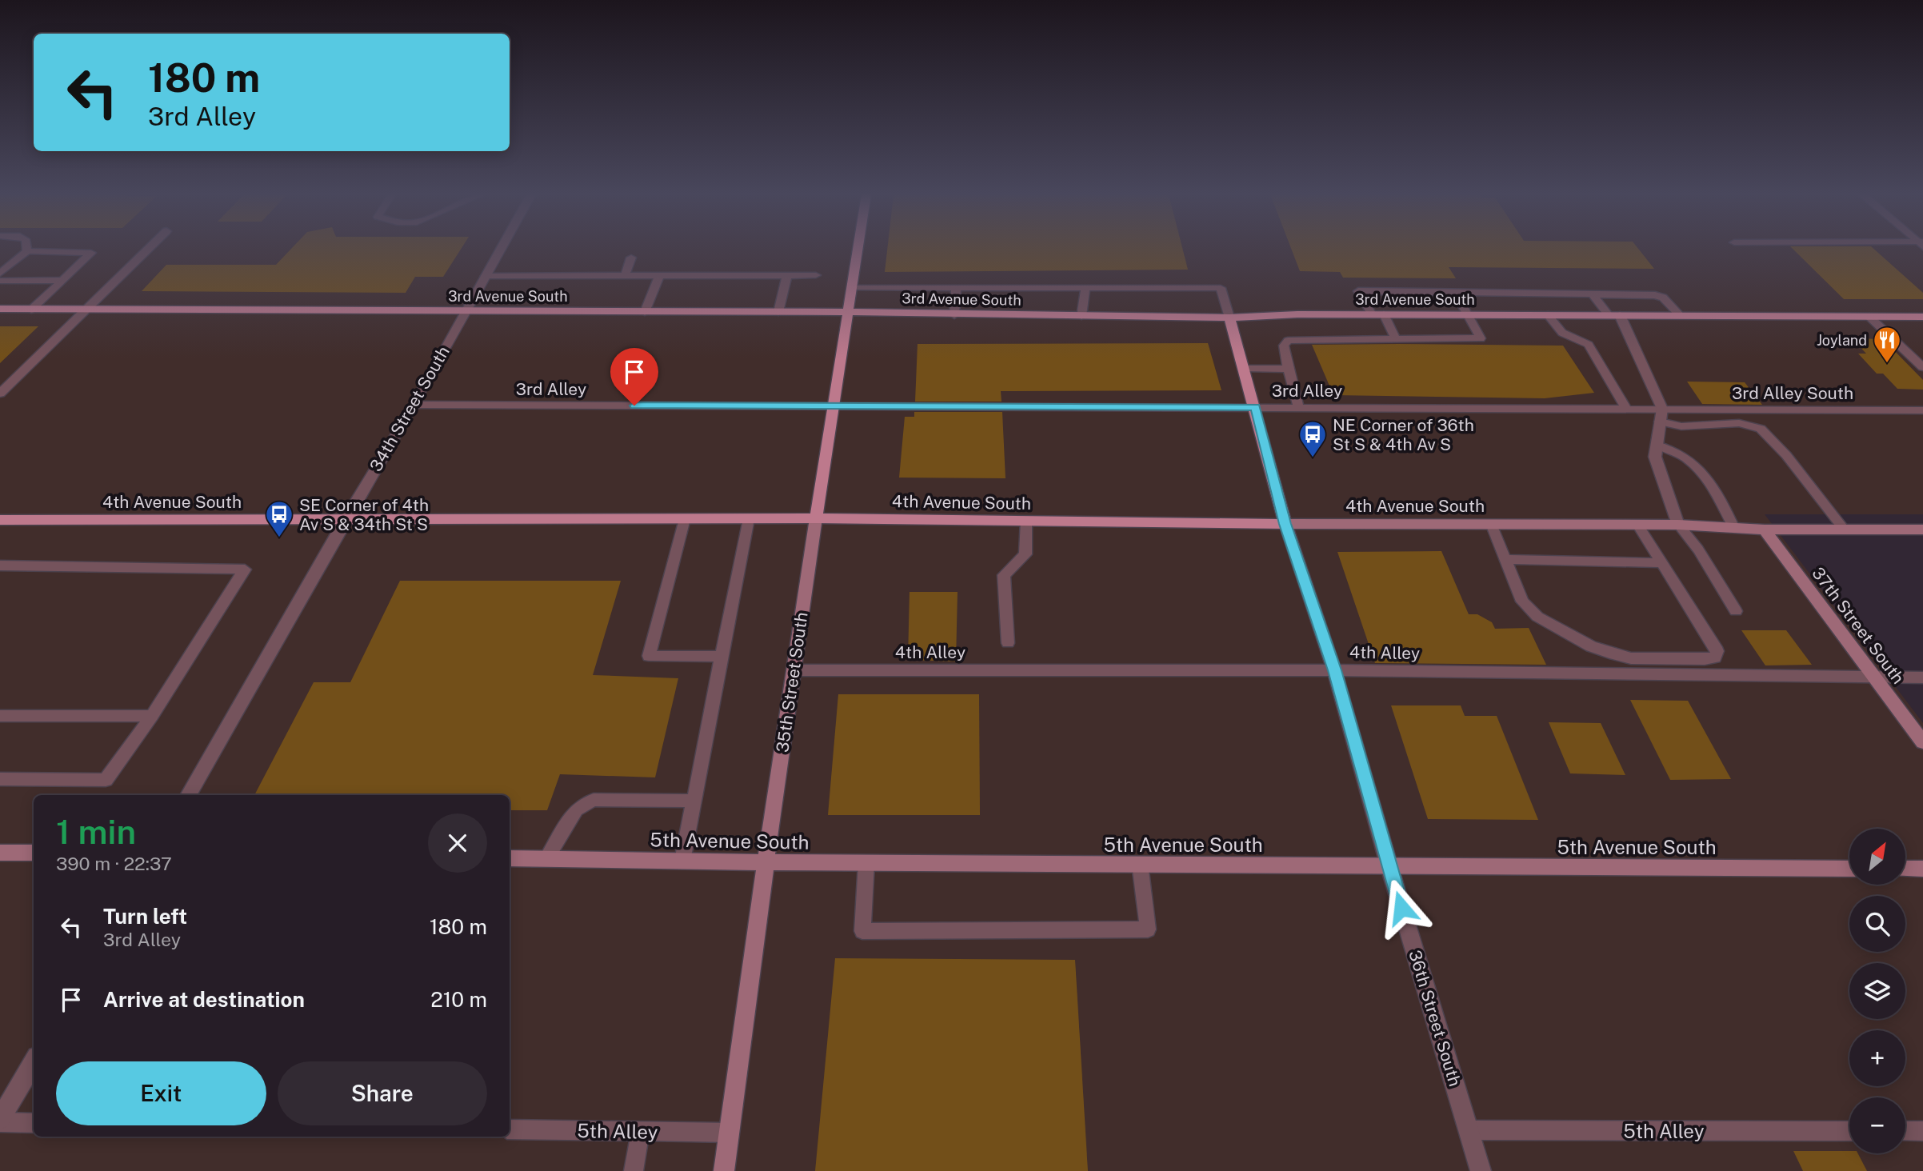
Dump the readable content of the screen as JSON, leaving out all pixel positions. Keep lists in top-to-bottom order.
{
  "streets": {
    "main road": [
      "3rd Avenue South",
      "4th Avenue South",
      "35th Street South",
      "36th Street South"
    ],
    "street": ["34th Street South", "37th Street South", "5th Avenue South"],
    "lane": [
      "3rd Alley",
      "3rd Alley South",
      "4th Alley",
      "5th Alley"
    ]
  },
  "crossings": [
    ["3rd Avenue South", "34th Street South"],
    ["3rd Avenue South", "35th Street South"],
    ["3rd Avenue South", "36th Street South"],
    ["3rd Alley", "3rd Alley South"],
    ["3rd Alley", "34th Street South"],
    ["3rd Alley", "35th Street South"],
    ["3rd Alley", "36th Street South"],
    ["34th Street South", "4th Avenue South"],
    ["4th Avenue South", "37th Street South"],
    ["4th Avenue South", "35th Street South"],
    ["4th Avenue South", "36th Street South"],
    ["37th Street South", "4th Alley"],
    ["4th Alley", "35th Street South"],
    ["4th Alley", "36th Street South"],
    ["35th Street South", "5th Avenue South"],
    ["35th Street South", "5th Alley"],
    ["5th Avenue South", "36th Street South"],
    ["36th Street South", "5th Alley"]
  ],
  "places": {
    "restaurant": ["Joyland"],
    "bus stop": ["NE Corner of 36th St S & 4th Av S", "SE Corner of 4th Av S & 34th St S"]
  },
  "north": "top right",
  "page": {
    "turn": ["180 m", "3rd Alley"],
    "heading": ["1 min", "390 m · 22:37"],
    "map_buttons": ["+", "−"],
    "list": [
      {
        "name": "Turn left",
        "note": "3rd Alley",
        "value": "180 m"
      },
      {
        "name": "Arrive at destination",
        "value": "210 m"
      }
    ],
    "buttons": ["Exit", "Share"]
  }
}
